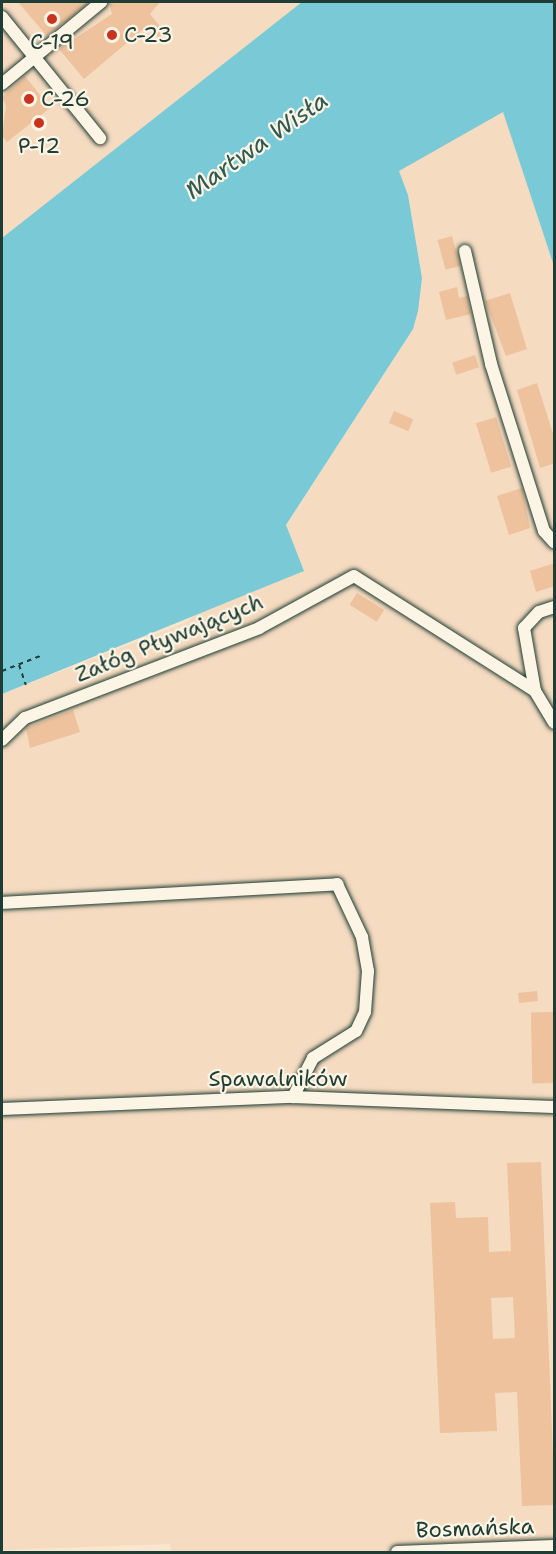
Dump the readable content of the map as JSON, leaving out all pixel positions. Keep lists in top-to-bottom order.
{
  "streets": {
    "street": ["Załóg Pływających", "Spawalników", "Bosmańska"]
  },
  "water": ["Martwa Wisła"],
  "places": [
    "C-19",
    "C-23",
    "C-26",
    "P-12"
  ]
}
